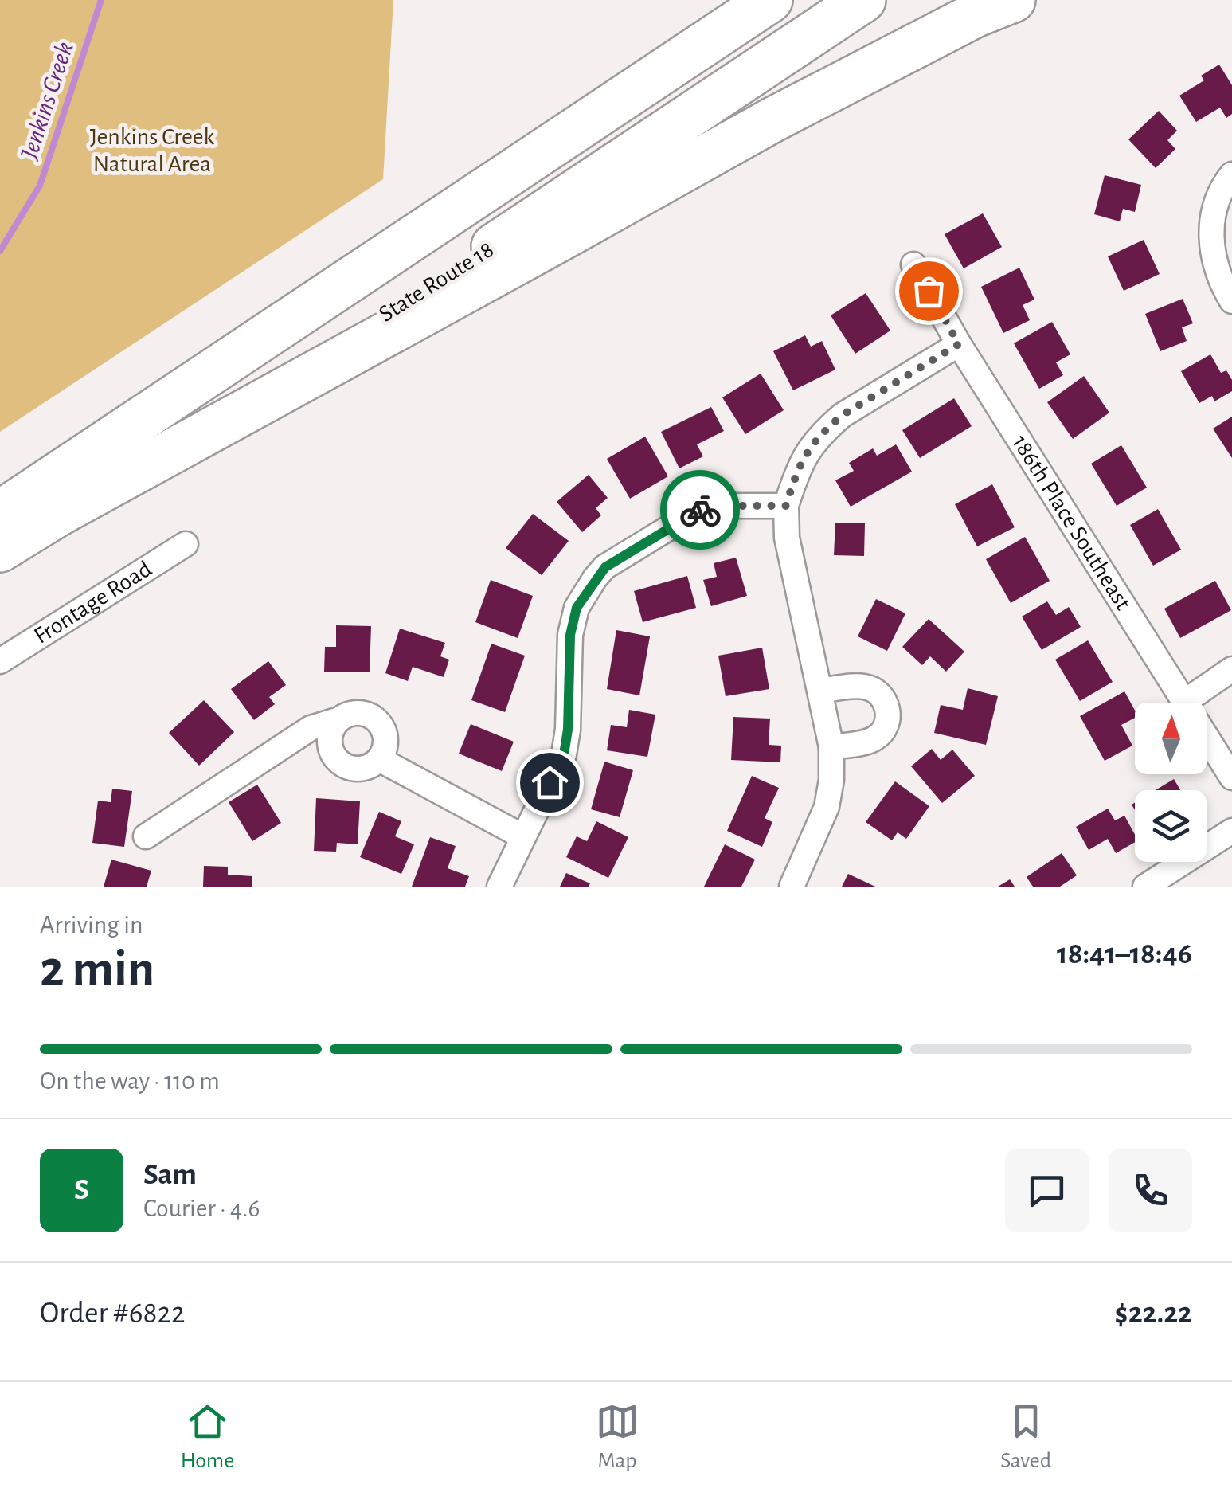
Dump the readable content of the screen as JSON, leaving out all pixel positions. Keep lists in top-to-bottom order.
{
  "streets": {
    "highway": ["State Route 18"],
    "street": ["186th Place Southeast", "Frontage Road"]
  },
  "water": ["Jenkins Creek"],
  "parks": ["Jenkins Creek Natural Area"],
  "north": "top",
  "page": {
    "heading": ["2 min", "Arriving in", "18:41–18:46"],
    "panel": [
      "Sam",
      "Courier · 4.6",
      "Order #6822",
      "$22.22"
    ],
    "bar": "On the way · 110 m",
    "round": "S",
    "tabs": ["Home", "Map", "Saved"]
  }
}
